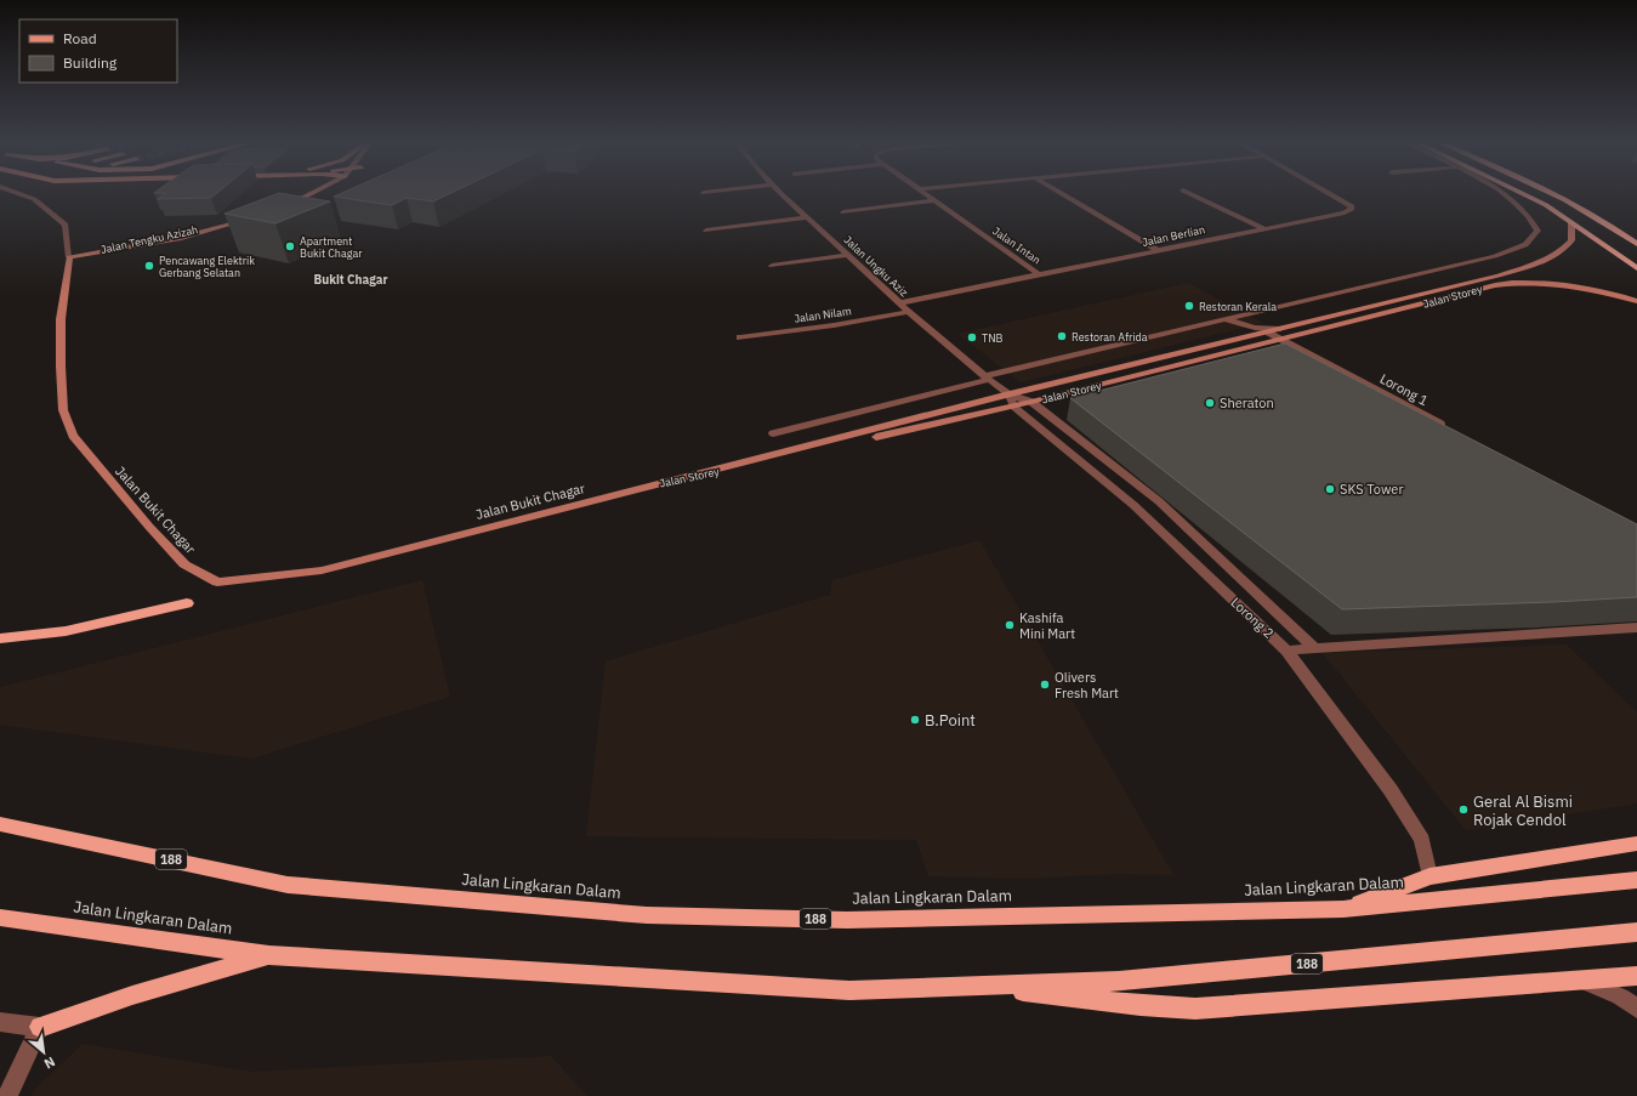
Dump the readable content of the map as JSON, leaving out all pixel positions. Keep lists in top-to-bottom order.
{
  "streets": {
    "highway": ["188", "Jalan Lingkaran Dalam"],
    "main road": ["Jalan Tengku Azizah", "Jalan Storey", "Jalan Bukit Chagar"],
    "street": [
      "Jalan Berlian",
      "Jalan Intan",
      "Jalan Ungku Aziz",
      "Jalan Nilam",
      "Lorong 1",
      "Lorong 2"
    ]
  },
  "crossings": [
    ["Jalan Berlian", "Jalan Intan"],
    ["Jalan Berlian", "Jalan Ungku Aziz"],
    ["Jalan Tengku Azizah", "Jalan Bukit Chagar"],
    ["Jalan Ungku Aziz", "Jalan Storey"],
    ["Jalan Ungku Aziz", "Jalan Nilam"],
    ["Jalan Ungku Aziz", "Lorong 2"],
    ["Jalan Storey", "Lorong 1"],
    ["Jalan Storey", "Jalan Bukit Chagar"],
    ["Jalan Storey", "Lorong 2"]
  ],
  "districts": ["Bukit Chagar"],
  "places": [
    "Apartment Bukit Chagar",
    "Pencawang Elektrik Gerbang Selatan",
    "Restoran Kerala",
    "Restoran Afrida",
    "TNB",
    "Sheraton",
    "SKS Tower",
    "Kashifa Mini Mart",
    "Olivers Fresh Mart",
    "B.Point",
    "Geral Al Bismi Rojak Cendol"
  ],
  "legend": ["Road", "Building"],
  "north": "bottom right"
}
